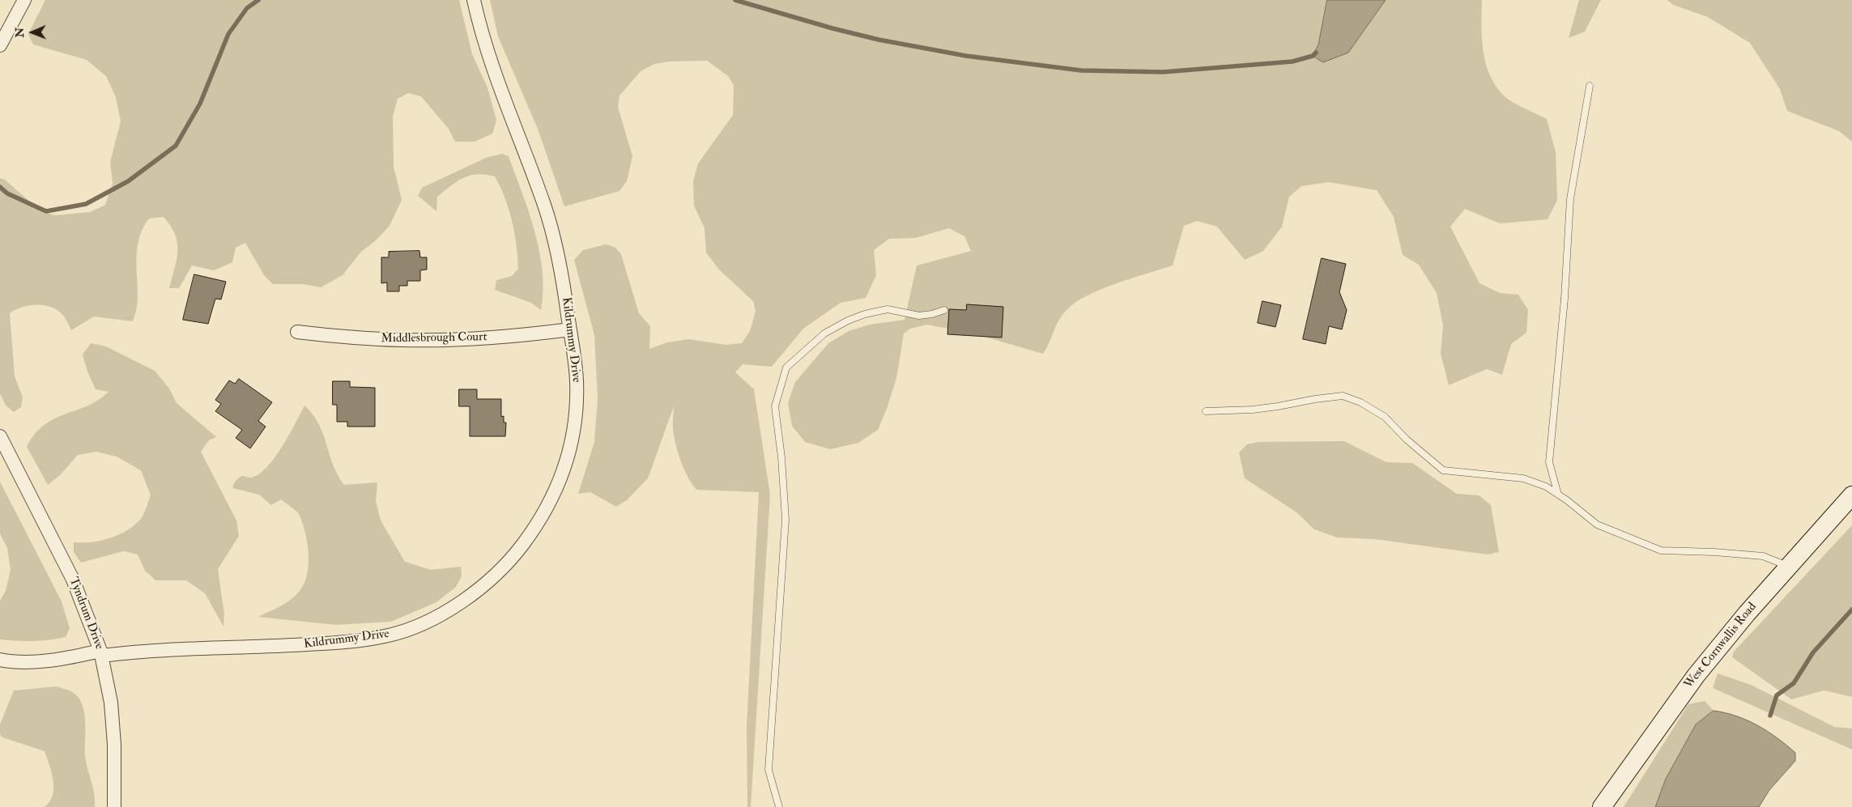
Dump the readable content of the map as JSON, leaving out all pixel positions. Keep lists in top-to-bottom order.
{
  "streets": {
    "street": [
      "Middlesbrough Court",
      "Kildrummy Drive",
      "Tyndrum Drive",
      "West Cornwallis Road"
    ]
  },
  "crossings": [
    ["Middlesbrough Court", "Kildrummy Drive"],
    ["Kildrummy Drive", "Tyndrum Drive"]
  ],
  "north": "left"
}
